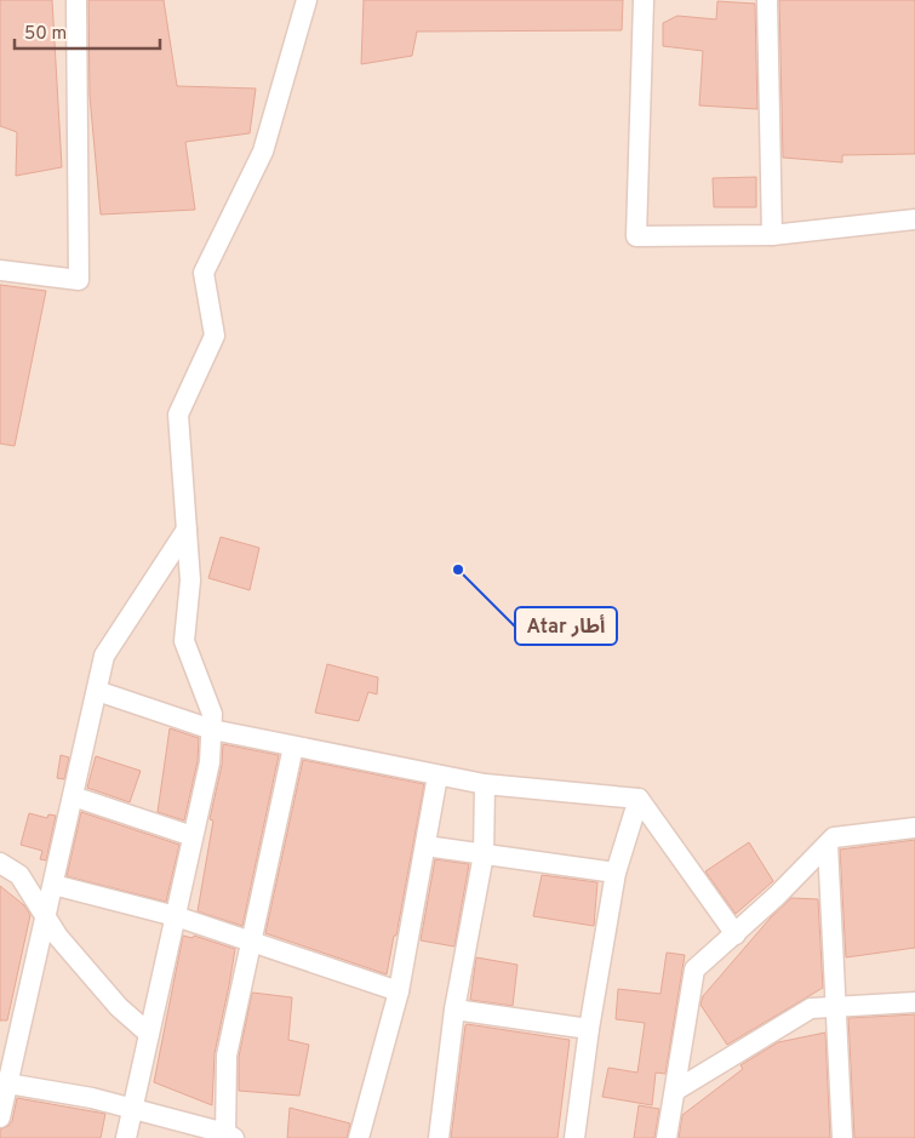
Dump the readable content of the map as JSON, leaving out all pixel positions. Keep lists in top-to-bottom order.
{
  "places": ["Atar أطار"],
  "scale_bar": "50 m"
}
